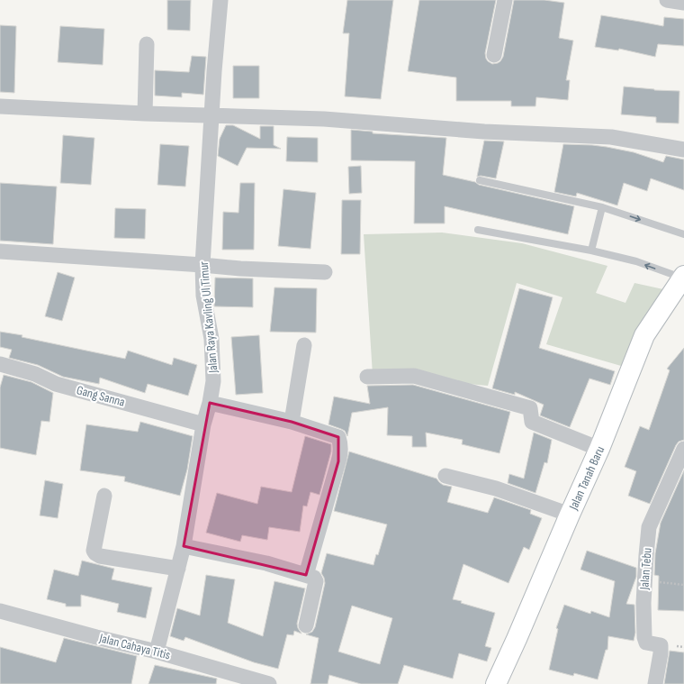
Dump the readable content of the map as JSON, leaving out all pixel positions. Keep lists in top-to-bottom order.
{
  "streets": {
    "main road": ["Jalan Tanah Baru"],
    "street": [
      "Jalan Raya Kavling Ul Timur",
      "Gang Sanna",
      "Jalan Tebu",
      "Jalan Cahaya Titis"
    ]
  },
  "crossings": [
    ["Jalan Raya Kavling Ul Timur", "Gang Sanna"],
    ["Jalan Raya Kavling Ul Timur", "Jalan Cahaya Titis"]
  ]
}
